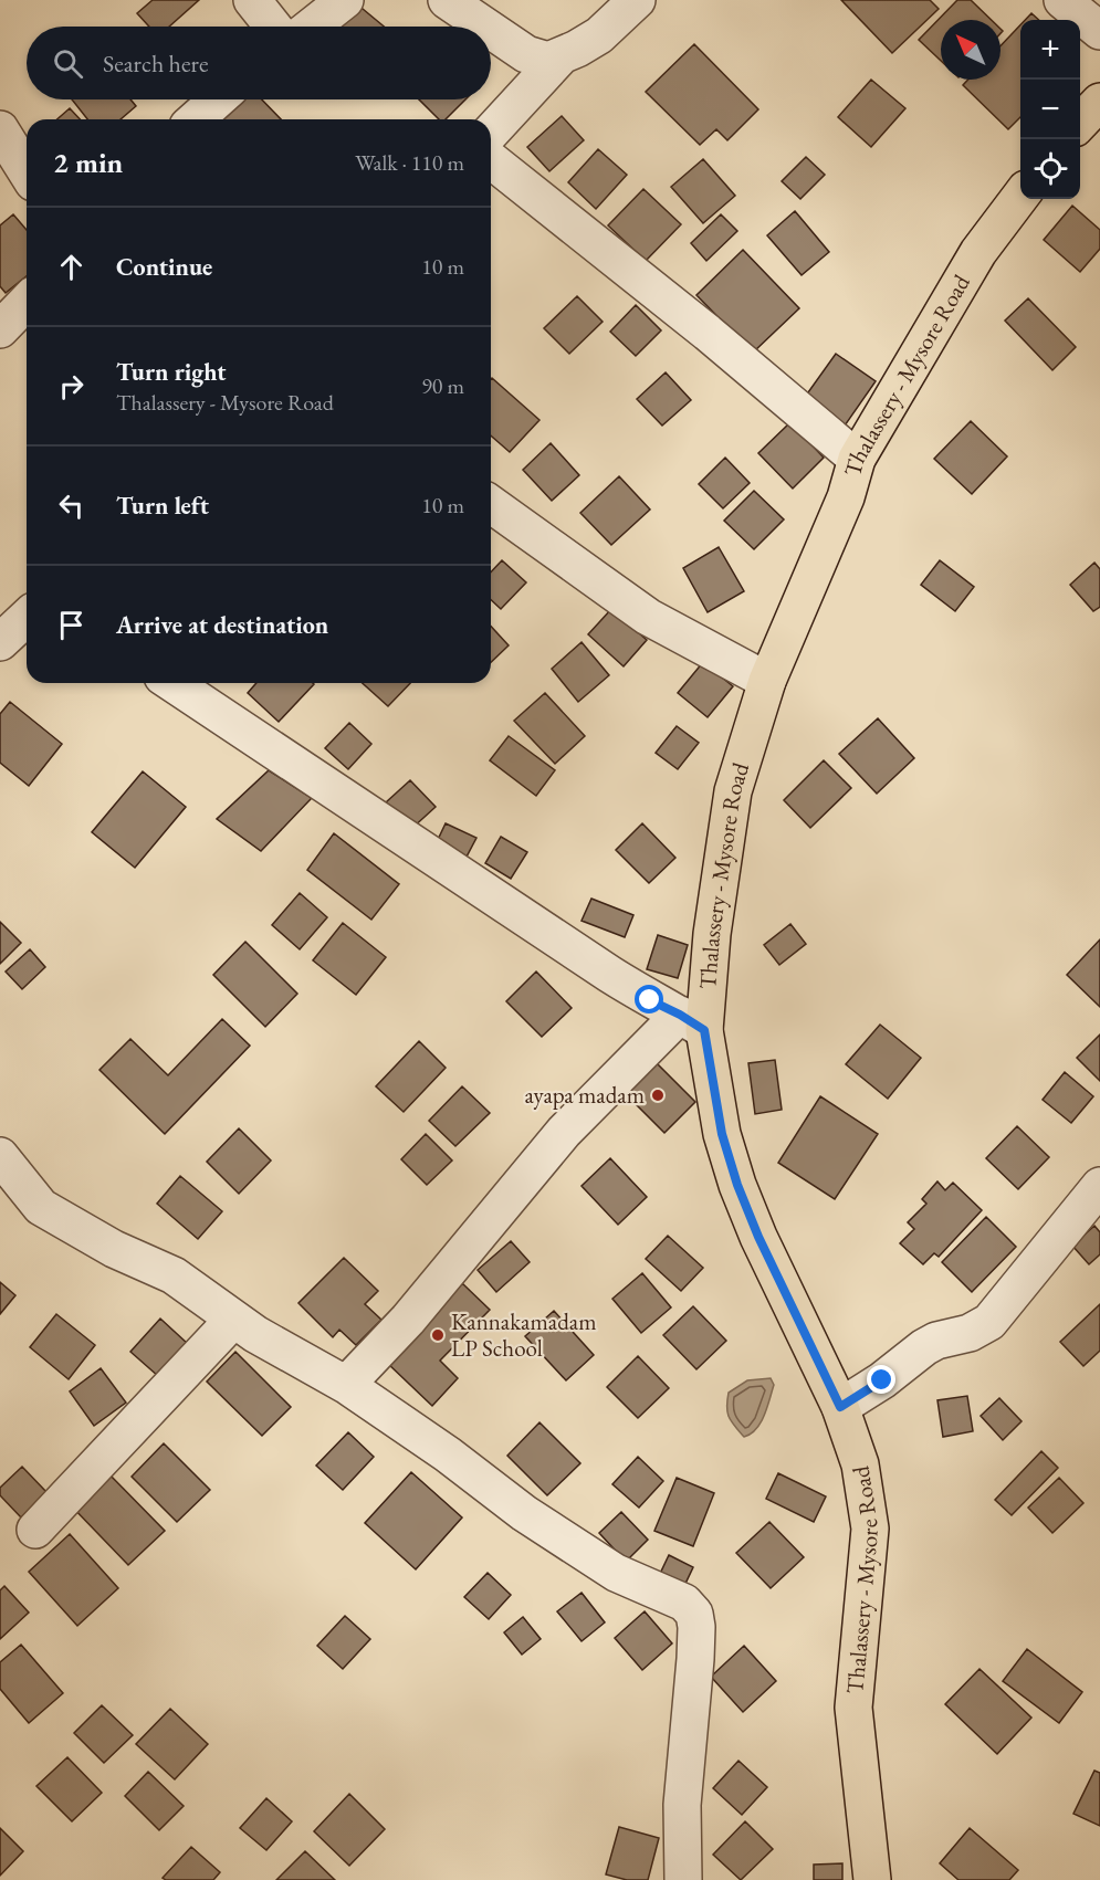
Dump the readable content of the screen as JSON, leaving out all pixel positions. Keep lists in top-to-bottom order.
{
  "streets": {
    "main road": ["Thalassery - Mysore Road"]
  },
  "places": ["ayapa madam", "Kannakamadam LP School"],
  "north": "top left",
  "page": {
    "map_buttons": ["+", "−"],
    "search": "Search here",
    "heading": ["2 min", "Walk · 110 m"],
    "list": [
      ["Continue", "10 m"],
      ["Turn right", "Thalassery - Mysore Road", "90 m"],
      ["Turn left", "10 m"],
      "Arrive at destination"
    ]
  }
}
